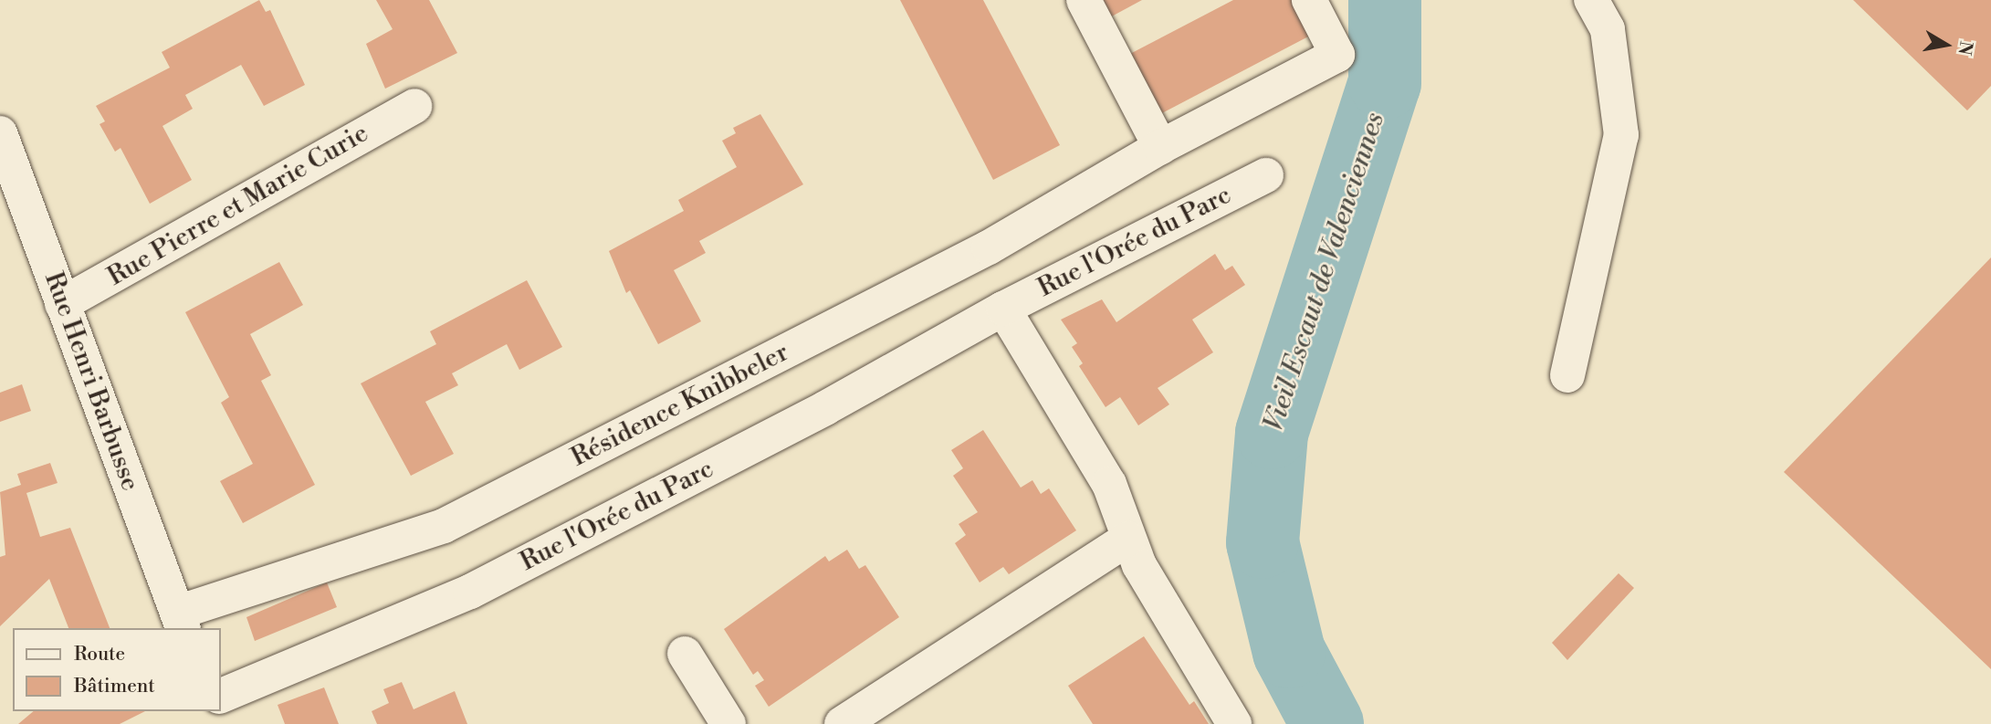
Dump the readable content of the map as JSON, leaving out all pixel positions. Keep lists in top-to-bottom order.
{
  "streets": {
    "street": [
      "Rue Pierre et Marie Curie",
      "Rue l'Orée du Parc",
      "Rue Henri Barbusse",
      "Résidence Knibbeler"
    ]
  },
  "crossings": [
    ["Rue Pierre et Marie Curie", "Rue Henri Barbusse"],
    ["Rue Henri Barbusse", "Résidence Knibbeler"]
  ],
  "water": ["Vieil Escaut de Valenciennes"],
  "legend": ["Route", "Bâtiment"],
  "north": "right"
}
